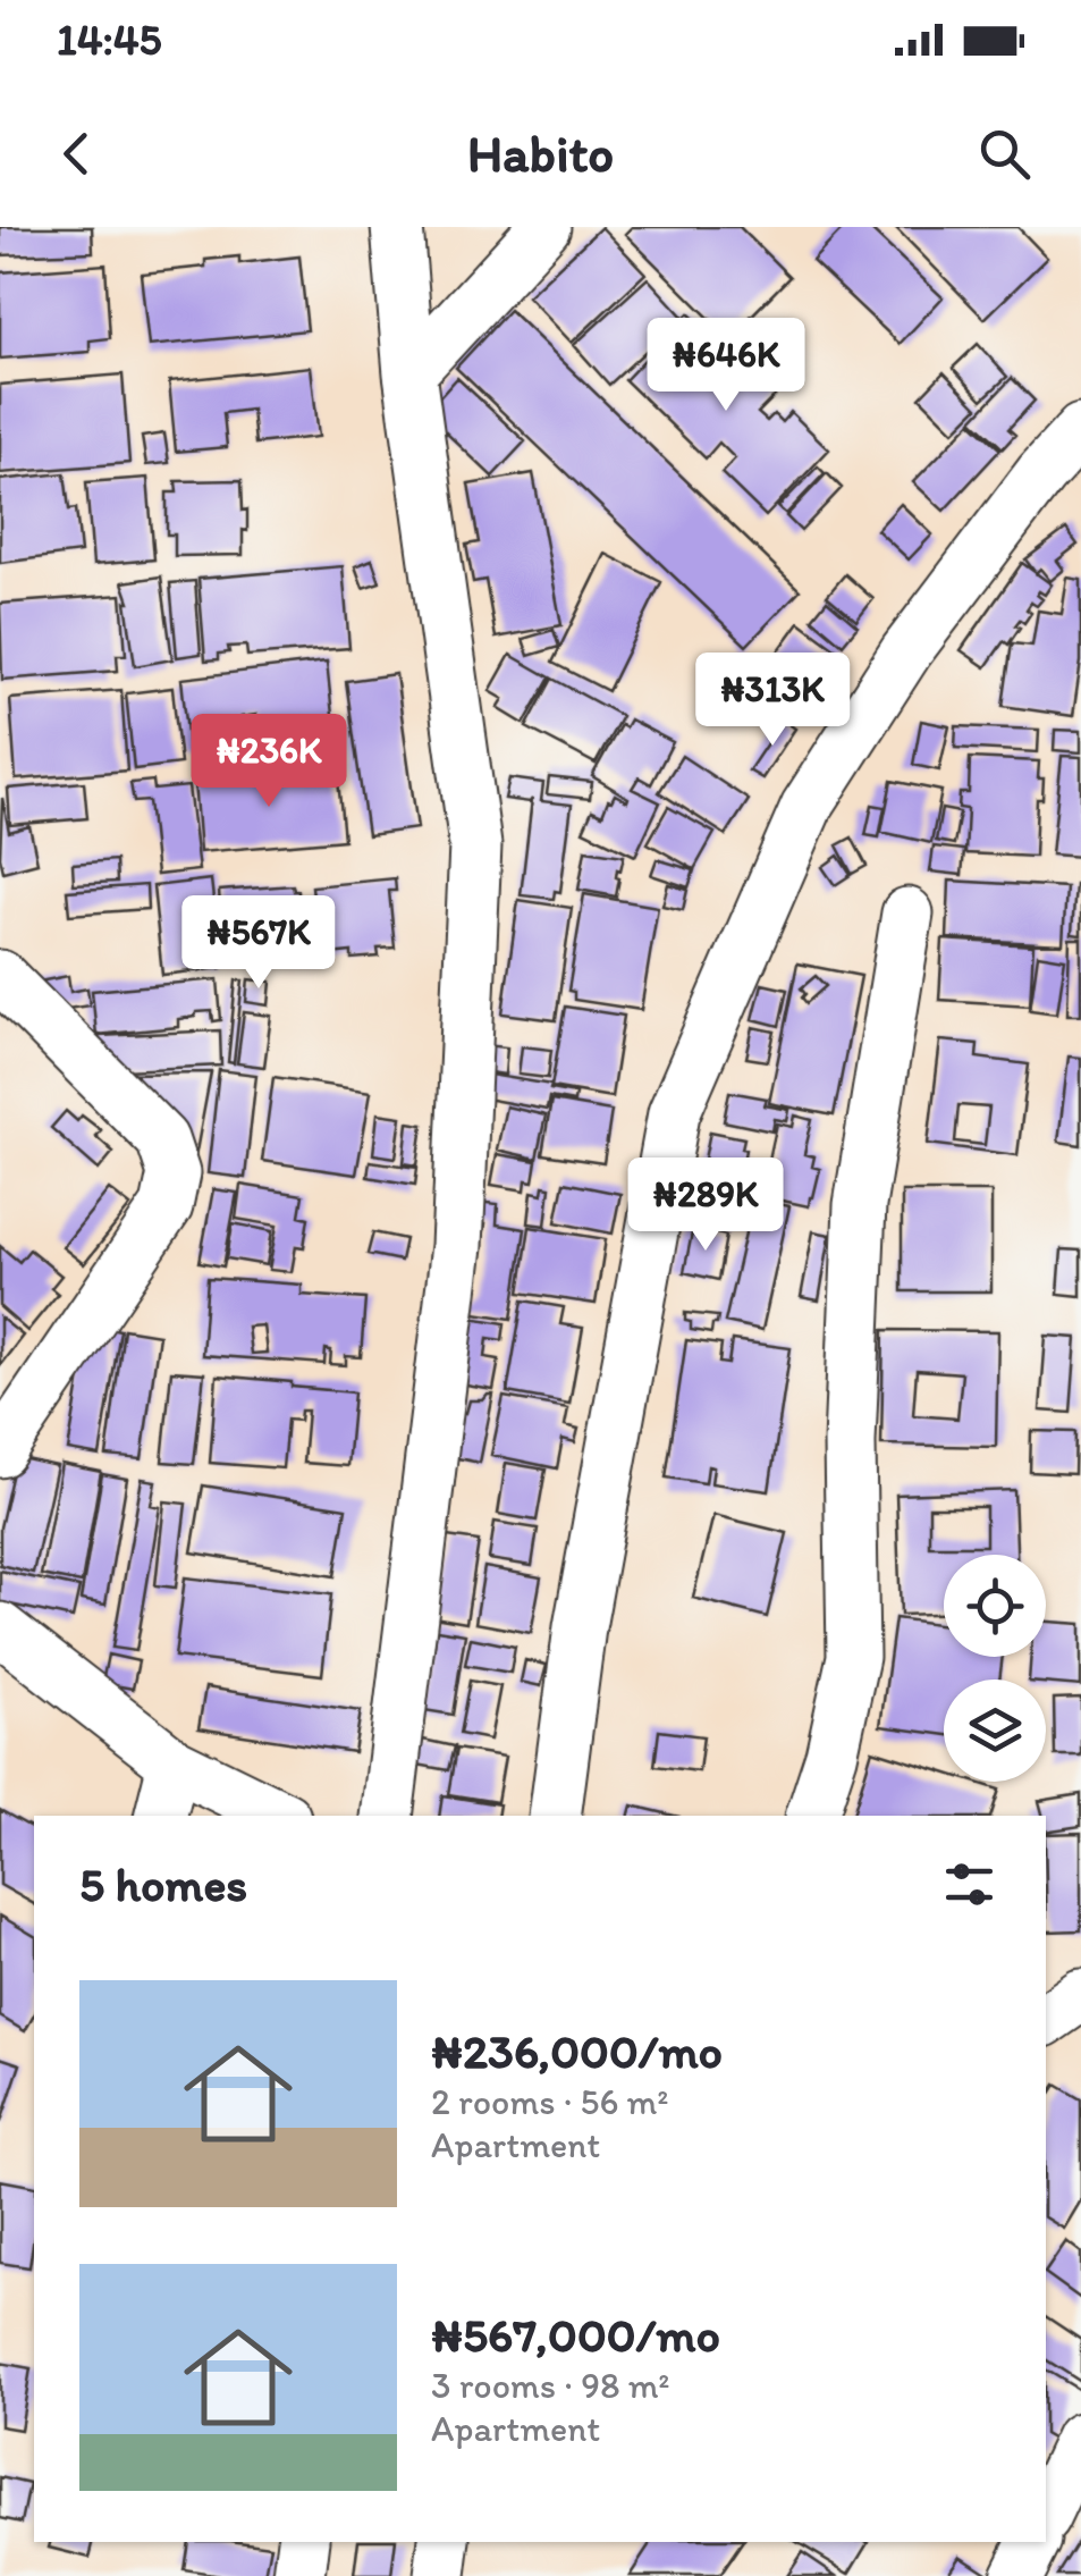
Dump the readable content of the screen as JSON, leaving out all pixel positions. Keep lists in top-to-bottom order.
{
  "page": {
    "status": "14:45",
    "header": "Habito",
    "price": [
      "₦646K",
      "₦313K",
      "₦236K",
      "₦567K",
      "₦289K"
    ],
    "heading": "5 homes",
    "list": [
      {
        "name": "₦236,000/mo",
        "note": "2 rooms · 56 m² · Apartment"
      },
      {
        "name": "₦567,000/mo",
        "note": "3 rooms · 98 m² · Apartment"
      }
    ]
  }
}
